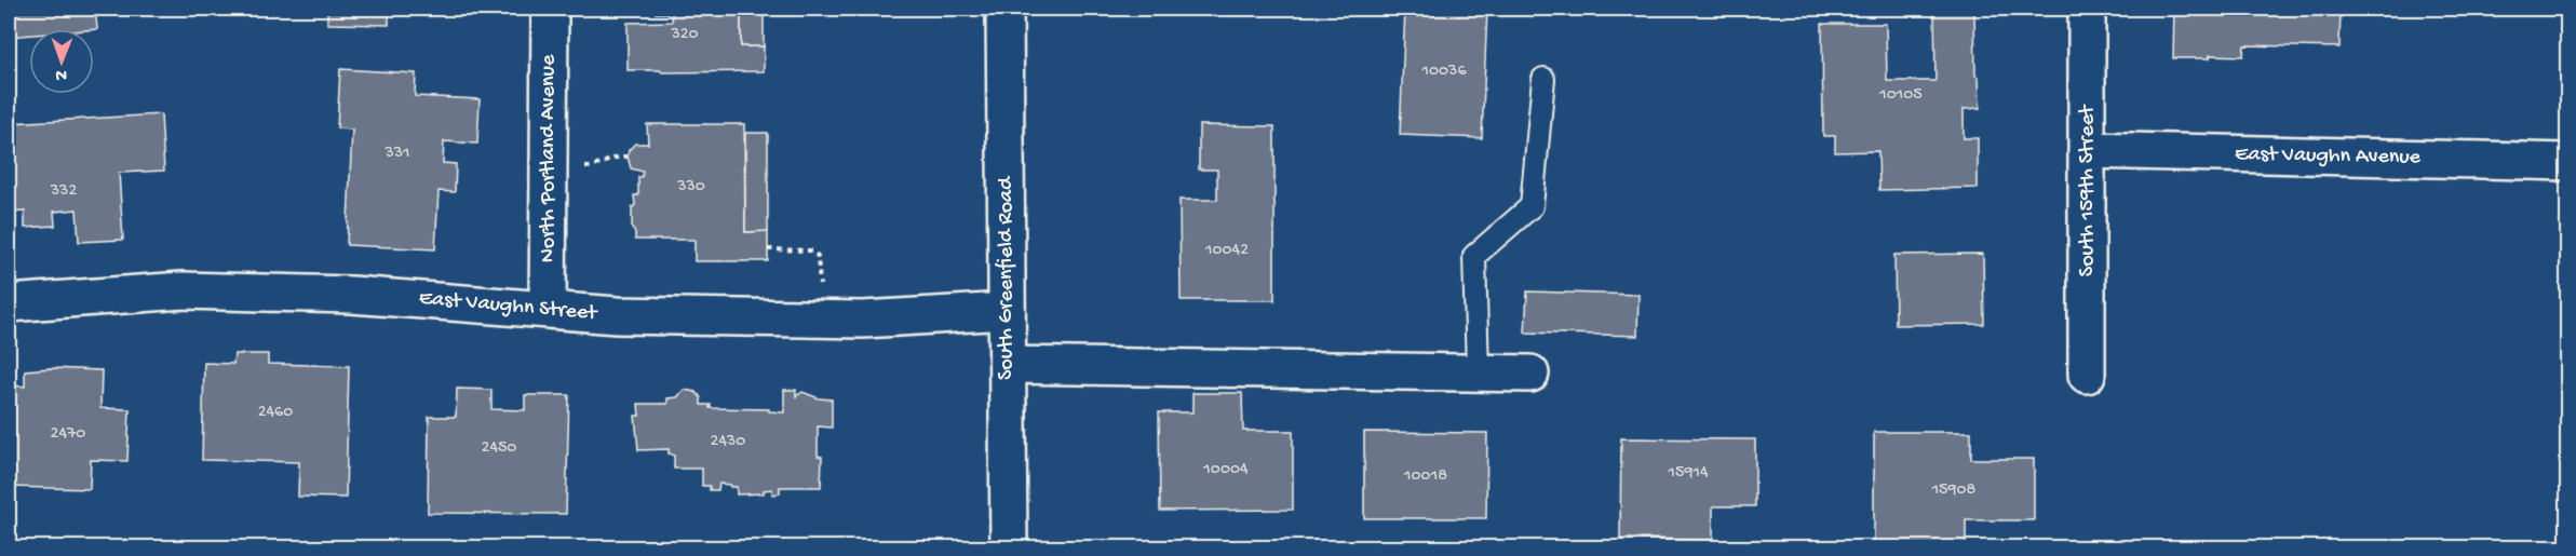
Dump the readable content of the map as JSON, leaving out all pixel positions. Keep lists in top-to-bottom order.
{
  "streets": {
    "street": [
      "East Vaughn Avenue",
      "North Portland Avenue",
      "South 159th Street",
      "South Greenfield Road",
      "East Vaughn Street"
    ]
  },
  "crossings": [
    ["East Vaughn Avenue", "South 159th Street"],
    ["North Portland Avenue", "East Vaughn Street"],
    ["South Greenfield Road", "East Vaughn Street"]
  ],
  "house_numbers": [
    "320",
    "10036",
    "10105",
    "331",
    "330",
    "332",
    "10042",
    "2460",
    "2470",
    "2430",
    "2450",
    "10004",
    "15914",
    "10018",
    "15908"
  ],
  "north": "bottom"
}
